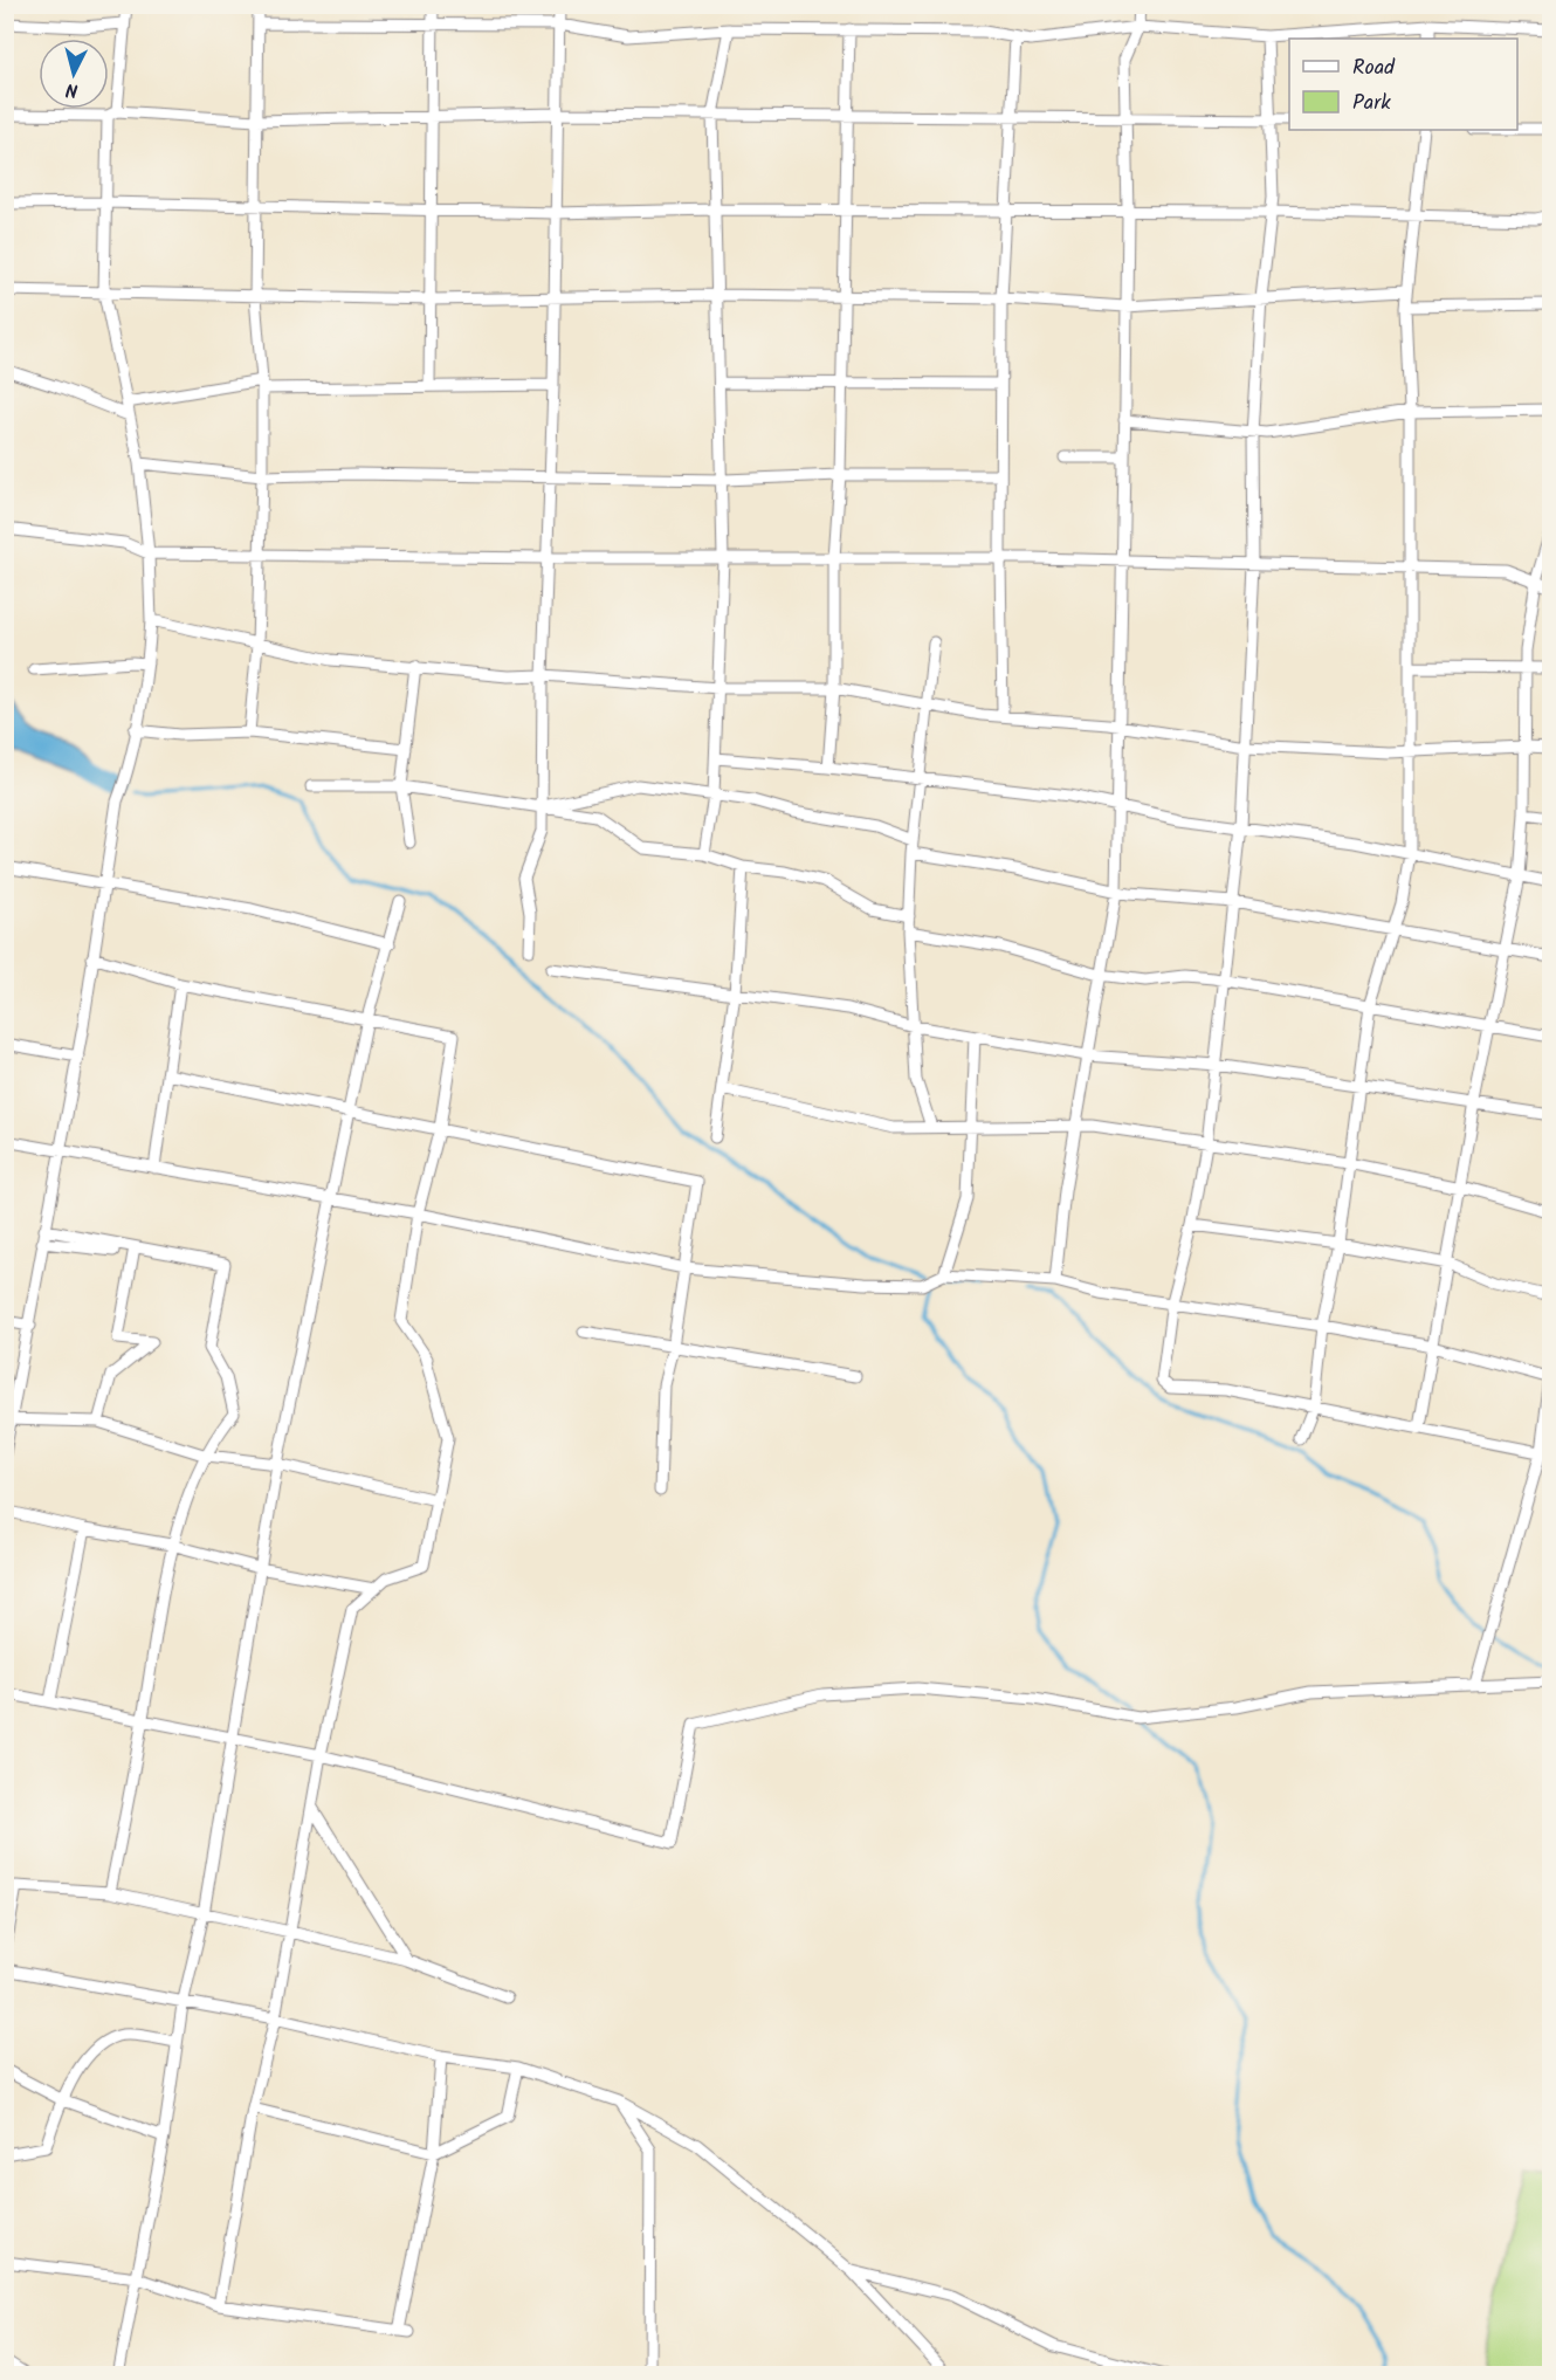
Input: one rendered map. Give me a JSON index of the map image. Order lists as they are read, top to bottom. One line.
{"legend":["Road","Park"],"north":"bottom"}
